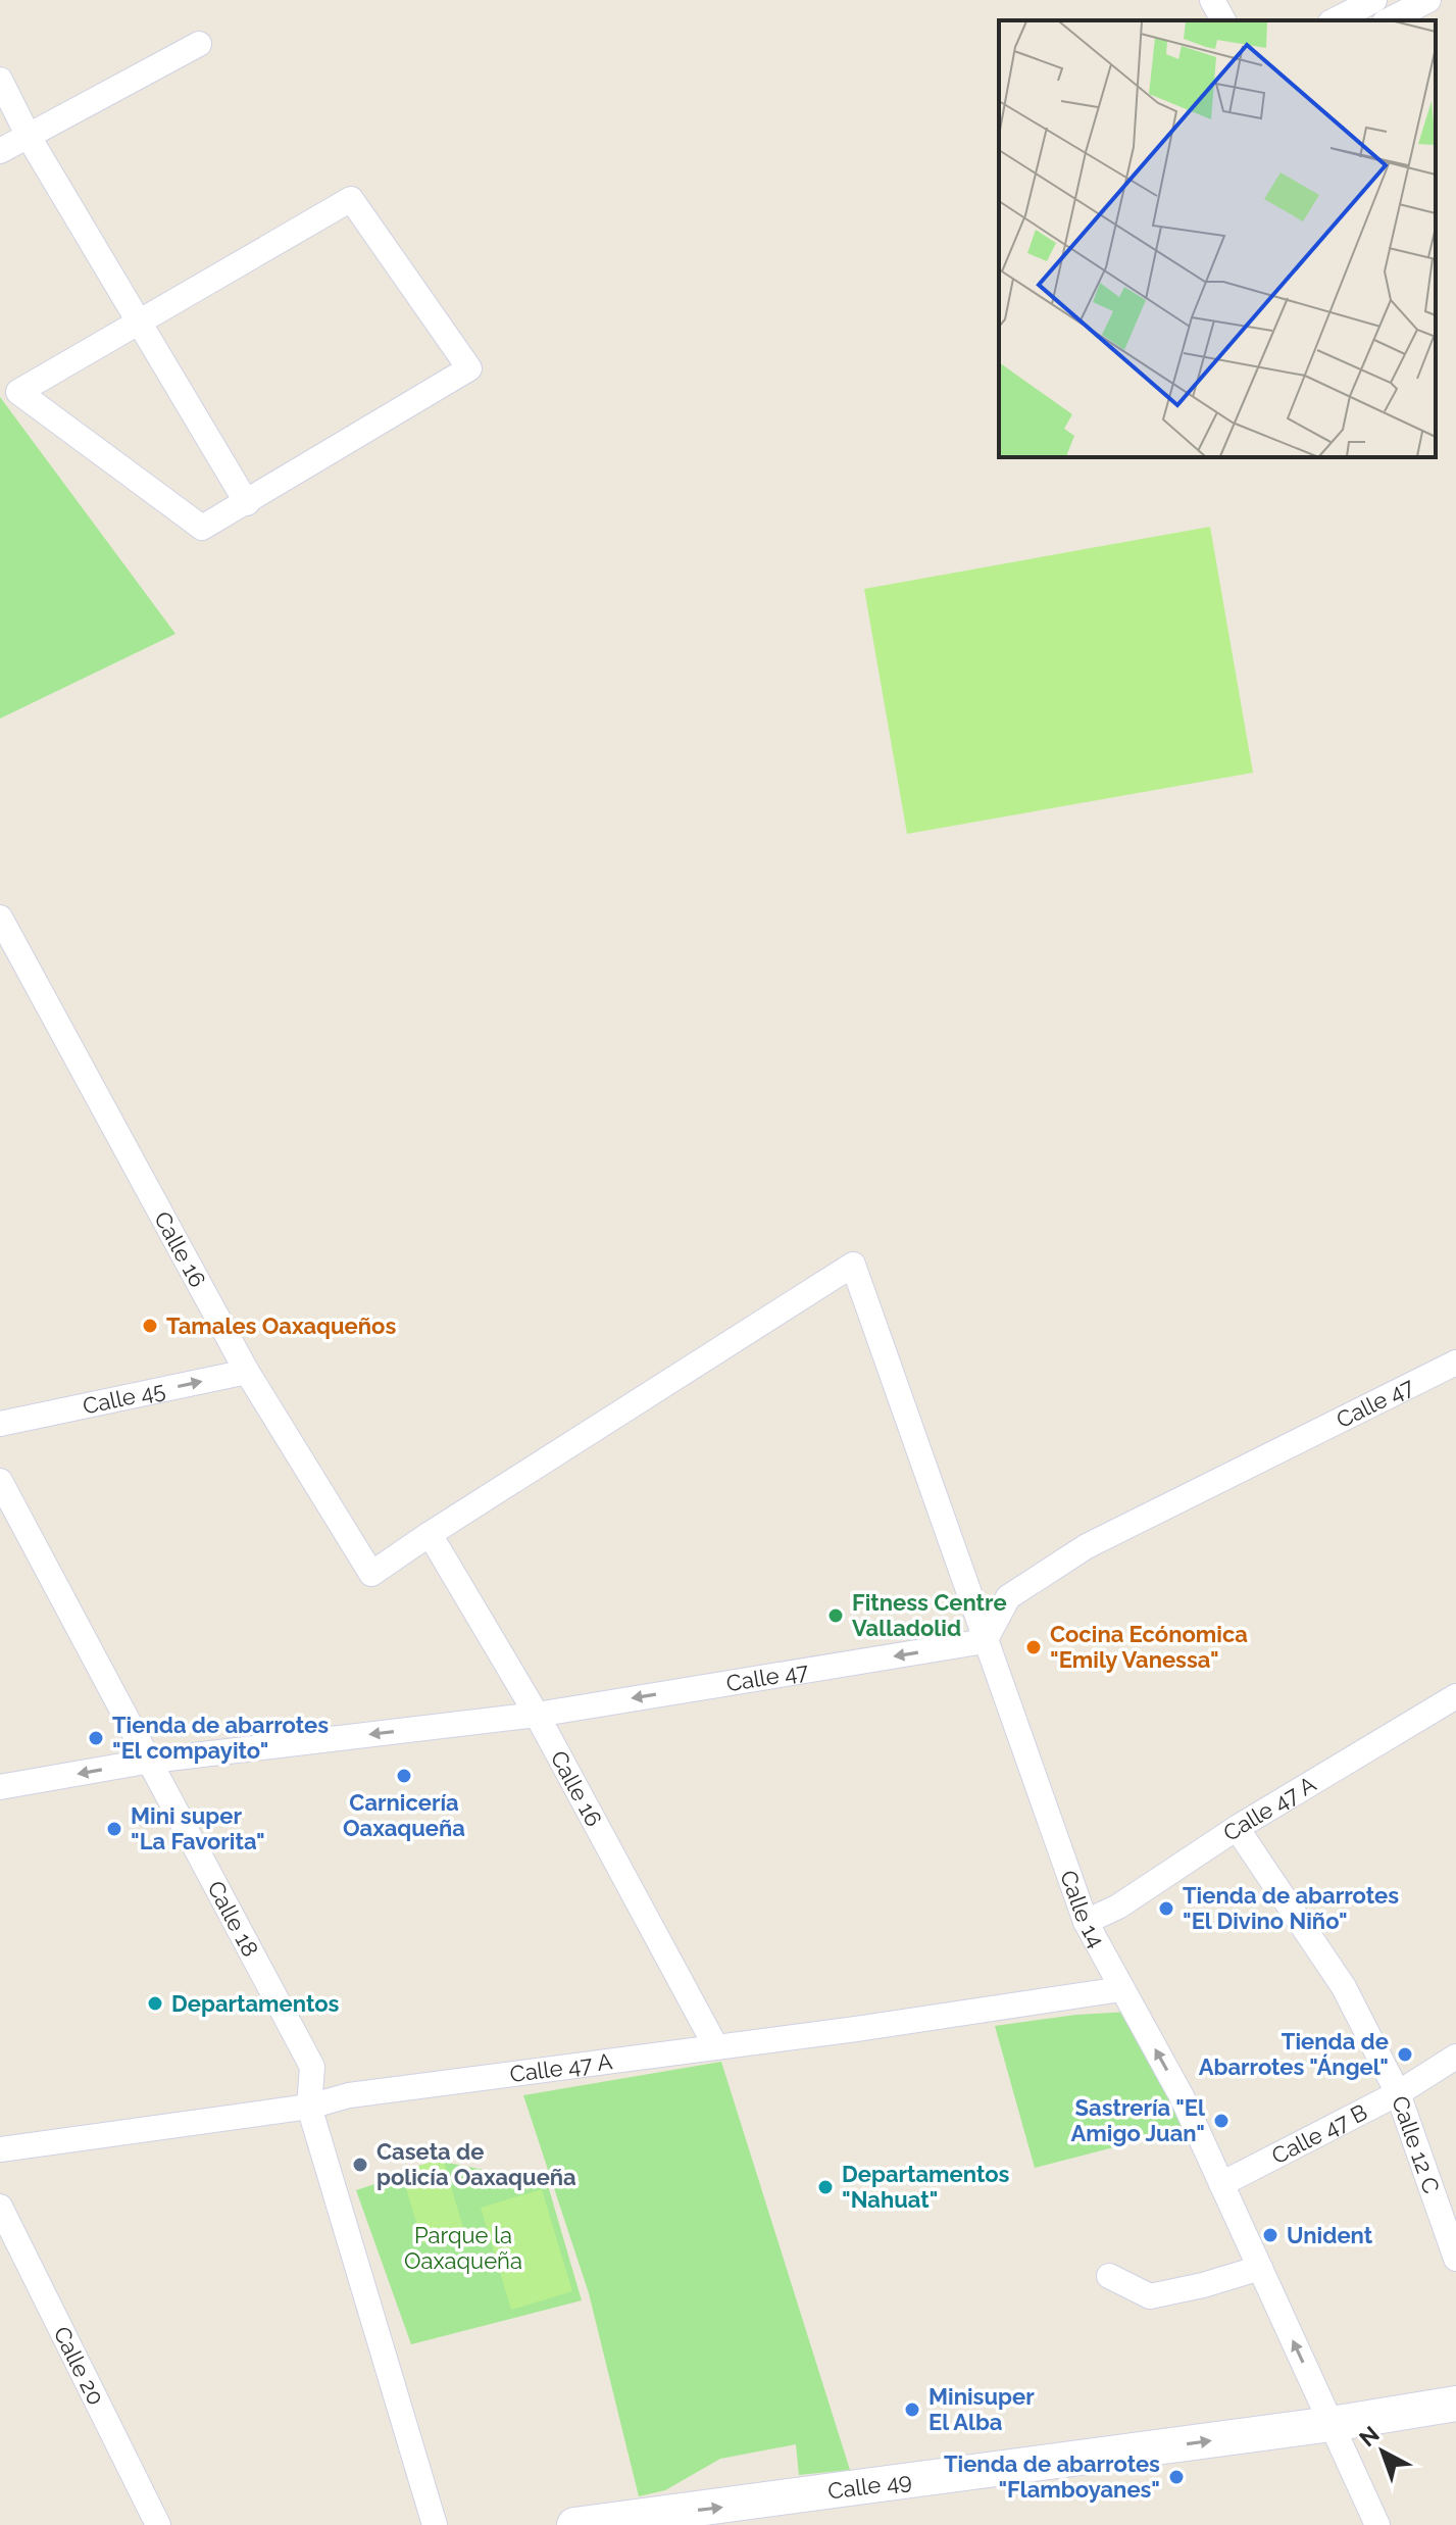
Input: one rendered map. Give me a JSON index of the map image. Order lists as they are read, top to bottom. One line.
{"streets":{"street":["Calle 16","Calle 45","Calle 47","Calle 47 A","Calle 14","Calle 18","Calle 47 B","Calle 12 C","Calle 20","Calle 49"]},"crossings":[["Calle 16","Calle 45"],["Calle 16","Calle 47"],["Calle 16","Calle 47 A"],["Calle 16","Calle 14"],["Calle 47","Calle 14"],["Calle 47","Calle 18"],["Calle 47 A","Calle 14"],["Calle 47 A","Calle 18"],["Calle 47 A","Calle 12 C"],["Calle 14","Calle 47 B"],["Calle 14","Calle 49"],["Calle 47 B","Calle 12 C"]],"one_way":["Calle 45","Calle 47","Calle 49"],"parks":["Parque la Oaxaqueña"],"places":["Tamales Oaxaqueños","Fitness Centre Valladolid","Cocina Ecónomica \"Emily Vanessa\"","Tienda de abarrotes \"El compayito\"","Carnicería Oaxaqueña","Mini super \"La Favorita\"","Tienda de abarrotes \"El Divino Niño\"","Departamentos","Tienda de Abarrotes \"Ángel\"","Sastrería \"El Amigo Juan\"","Caseta de policía Oaxaqueña","Departamentos \"Nahuat\"","Unident","Minisuper El Alba","Tienda de abarrotes \"Flamboyanes\""],"north":"top left"}
